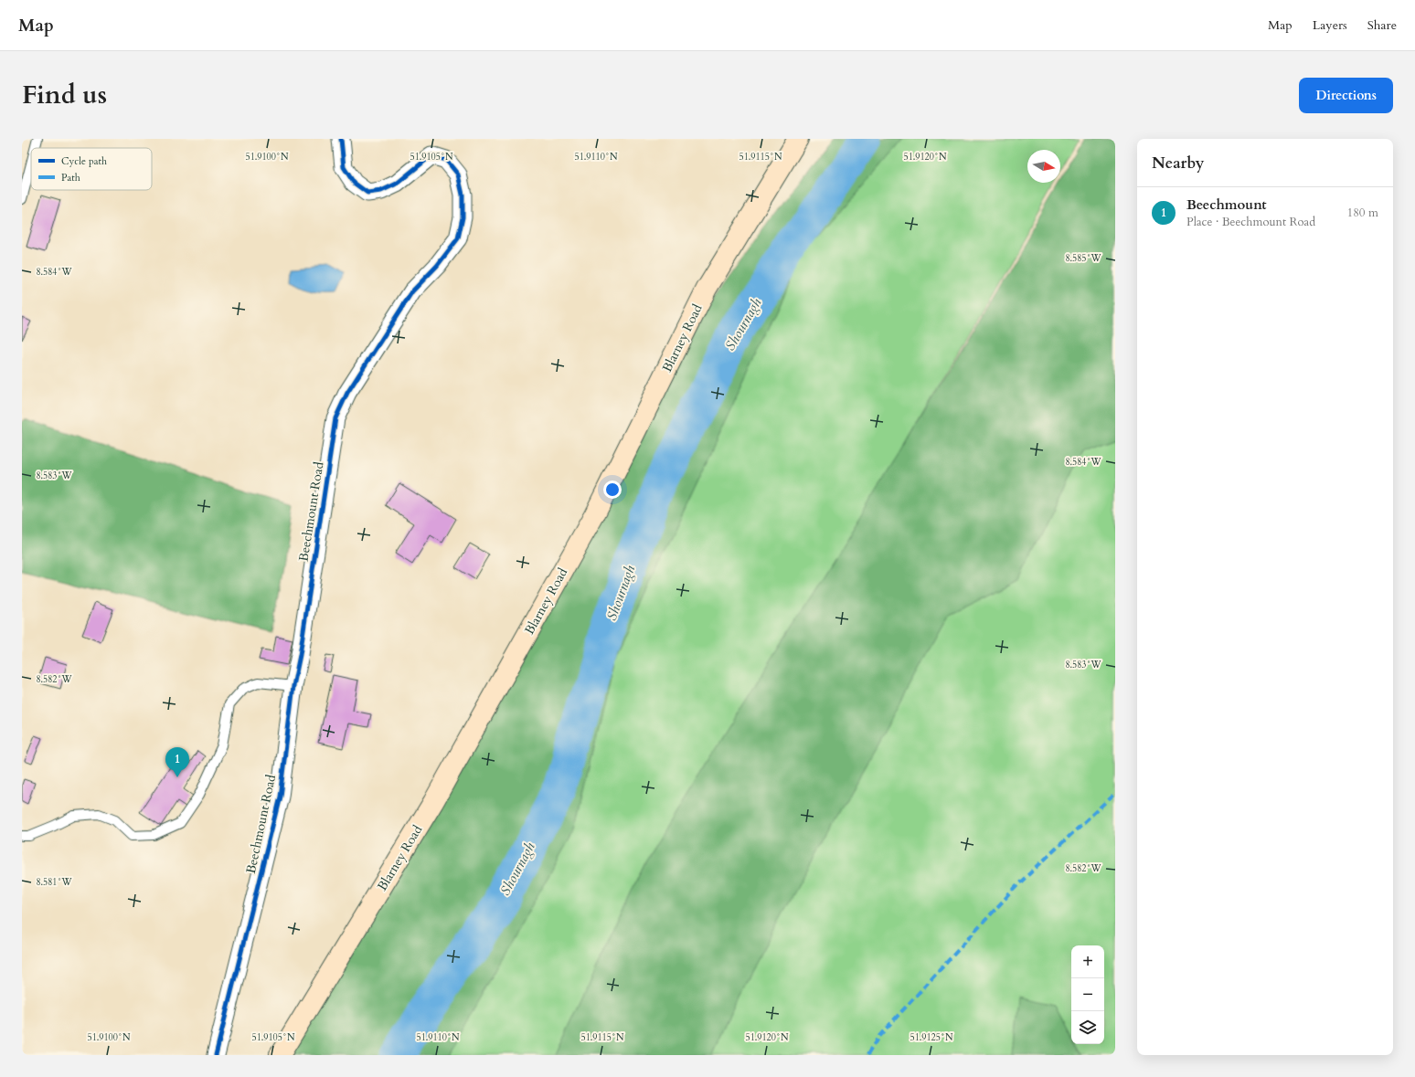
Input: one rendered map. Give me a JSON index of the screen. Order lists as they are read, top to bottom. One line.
{"streets":{"main road":["Blarney Road"],"street":["Beechmount Road"]},"water":["Shournagh"],"legend":["Cycle path","Path"],"north":"right","page":{"header":"Map","nav":["Map","Layers","Share"],"title":"Find us","buttons":"Directions","heading":"Nearby","list":[{"mark":"1","name":"Beechmount","note":"Place · Beechmount Road","value":"180 m"}],"pins":"1","map_buttons":["+","−"]},"coordinates":["51.9100°N","51.9105°N","51.9110°N","51.9115°N","51.9120°N","8.585°W","8.584°W","8.583°W","8.582°W","8.581°W","51.9125°N"]}
